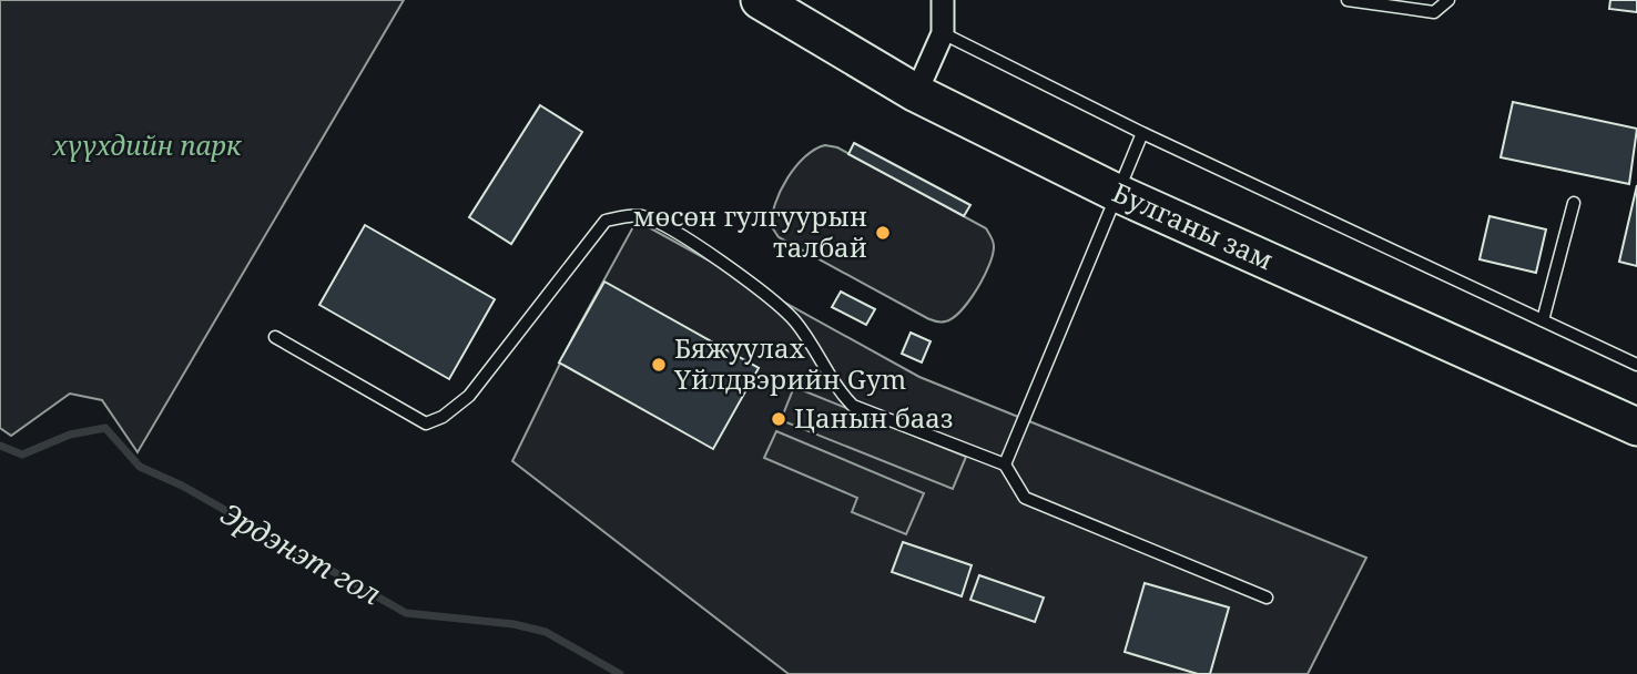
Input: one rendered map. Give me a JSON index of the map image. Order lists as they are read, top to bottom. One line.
{"streets":{"highway":["Булганы зам"]},"water":["Эрдэнэт гол"],"parks":["хүүхдийн парк"],"places":["мөсөн гулгуурын талбай","Бяжуулах Үйлдвэрийн Gym","Цанын бааз"]}
